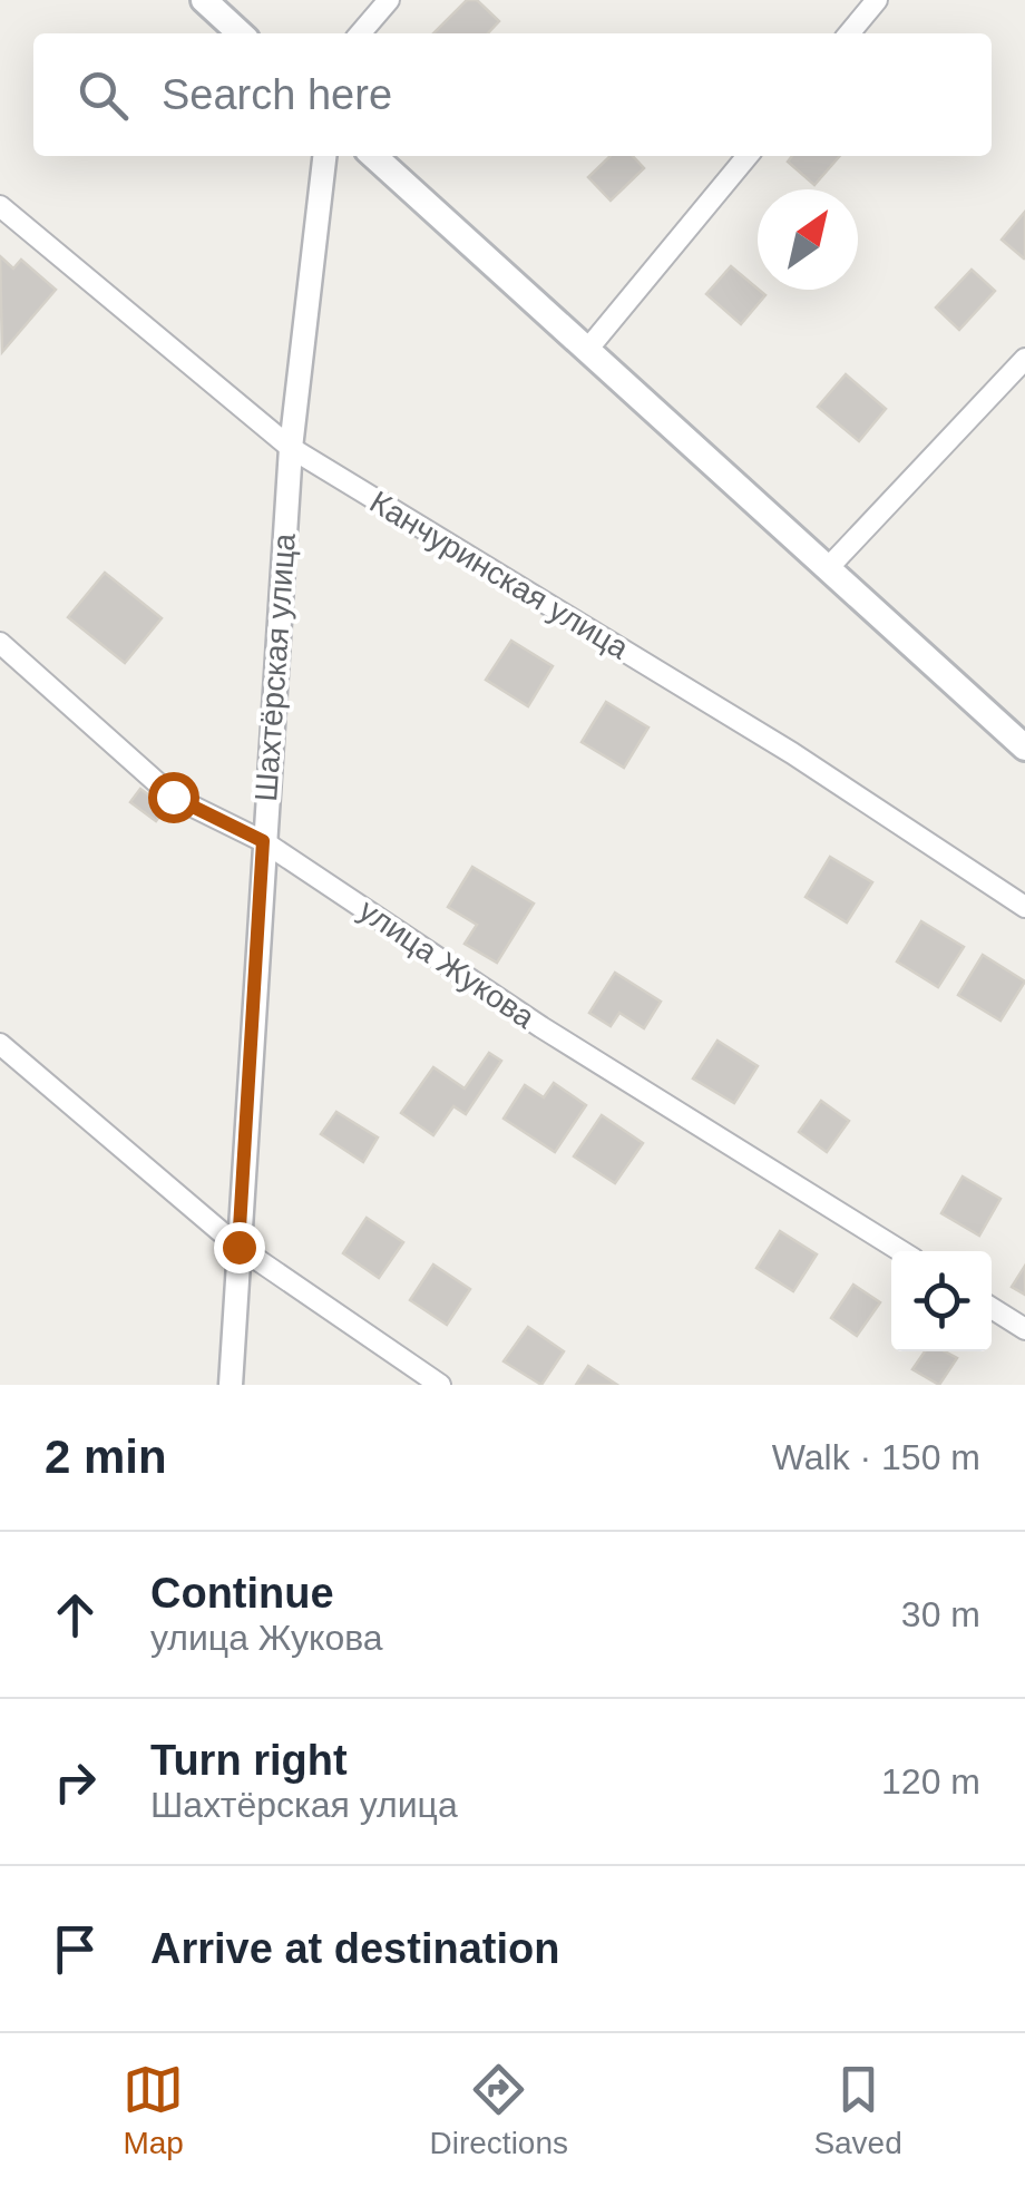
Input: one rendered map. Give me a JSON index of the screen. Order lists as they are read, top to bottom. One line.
{"streets":{"street":["Канчуринская улица","Шахтёрская улица","улица Жукова"]},"crossings":[["Канчуринская улица","Шахтёрская улица"],["Шахтёрская улица","улица Жукова"]],"north":"top right","page":{"search":"Search here","heading":["2 min","Walk · 150 m"],"list":[["Continue","улица Жукова","30 m"],["Turn right","Шахтёрская улица","120 m"],"Arrive at destination"],"nav":["Map","Directions","Saved"]}}
